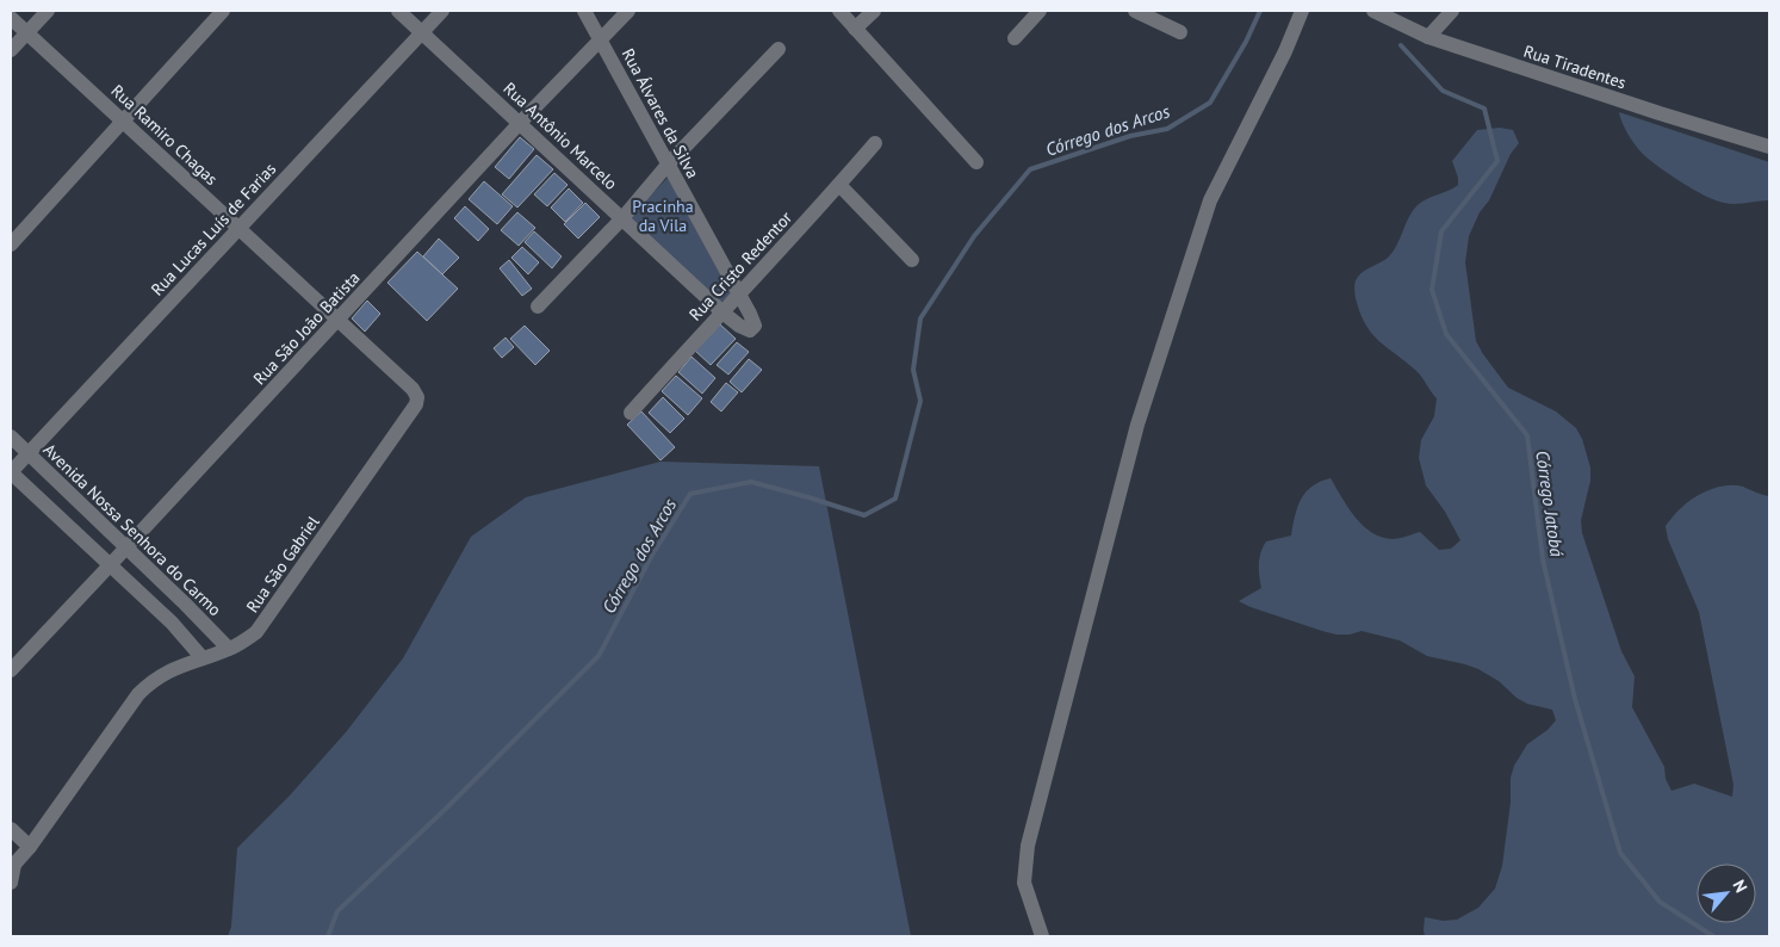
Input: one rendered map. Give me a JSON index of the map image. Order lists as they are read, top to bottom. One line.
{"streets":{"street":["Rua Tiradentes","Rua Álvares da Silva","Rua Ramiro Chagas","Rua Antônio Marcelo","Rua Lucas Luís de Farias","Rua Cristo Redentor","Rua São João Batista","Avenida Nossa Senhora do Carmo","Rua São Gabriel"]},"crossings":[["Rua Álvares da Silva","Rua Antônio Marcelo"],["Rua Álvares da Silva","Rua Cristo Redentor"],["Rua Álvares da Silva","Rua São João Batista"],["Rua Ramiro Chagas","Rua Lucas Luís de Farias"],["Rua Ramiro Chagas","Rua São João Batista"],["Rua Ramiro Chagas","Rua São Gabriel"],["Rua Antônio Marcelo","Rua Lucas Luís de Farias"],["Rua Antônio Marcelo","Rua Cristo Redentor"],["Rua Antônio Marcelo","Rua São João Batista"],["Rua Lucas Luís de Farias","Avenida Nossa Senhora do Carmo"],["Rua São João Batista","Avenida Nossa Senhora do Carmo"],["Avenida Nossa Senhora do Carmo","Rua São Gabriel"]],"water":["Córrego dos Arcos","Córrego Jatobá"],"parks":["Pracinha da Vila"],"north":"top right"}
